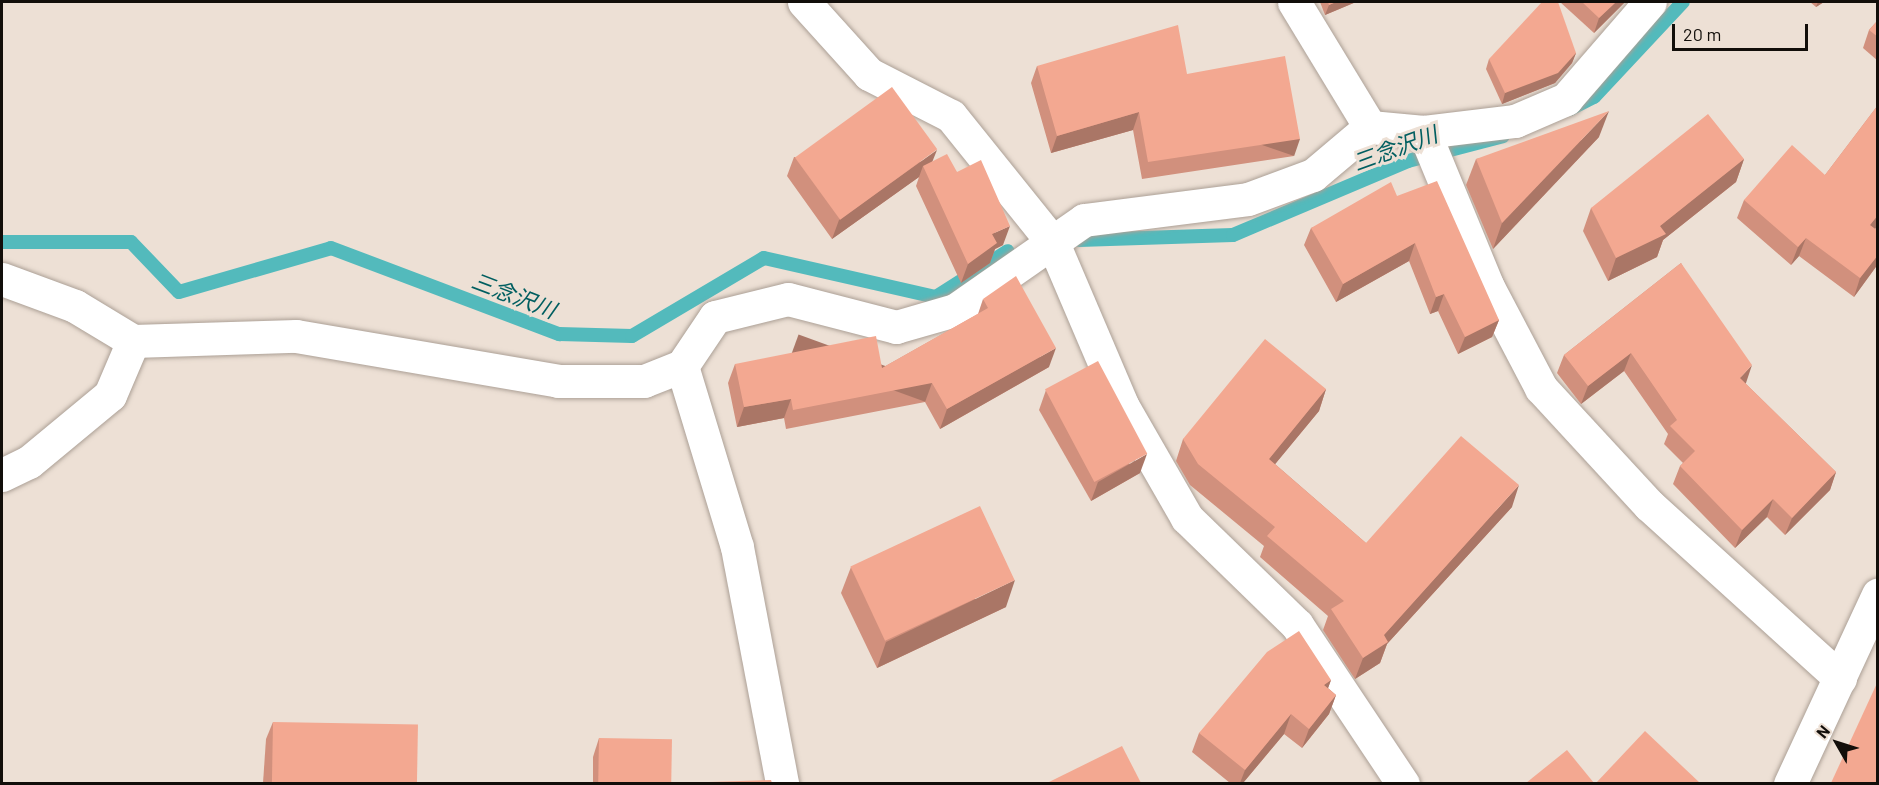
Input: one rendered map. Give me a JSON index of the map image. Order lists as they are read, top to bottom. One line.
{"water":["三念沢川"],"scale_bar":"20 m","north":"top left"}
